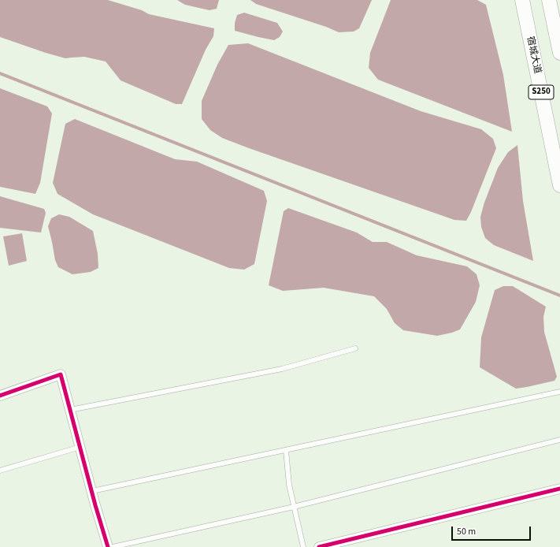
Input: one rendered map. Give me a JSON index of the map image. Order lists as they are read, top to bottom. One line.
{"streets":{"main road":["宿城大道","S250"]},"scale_bar":"50 m"}
